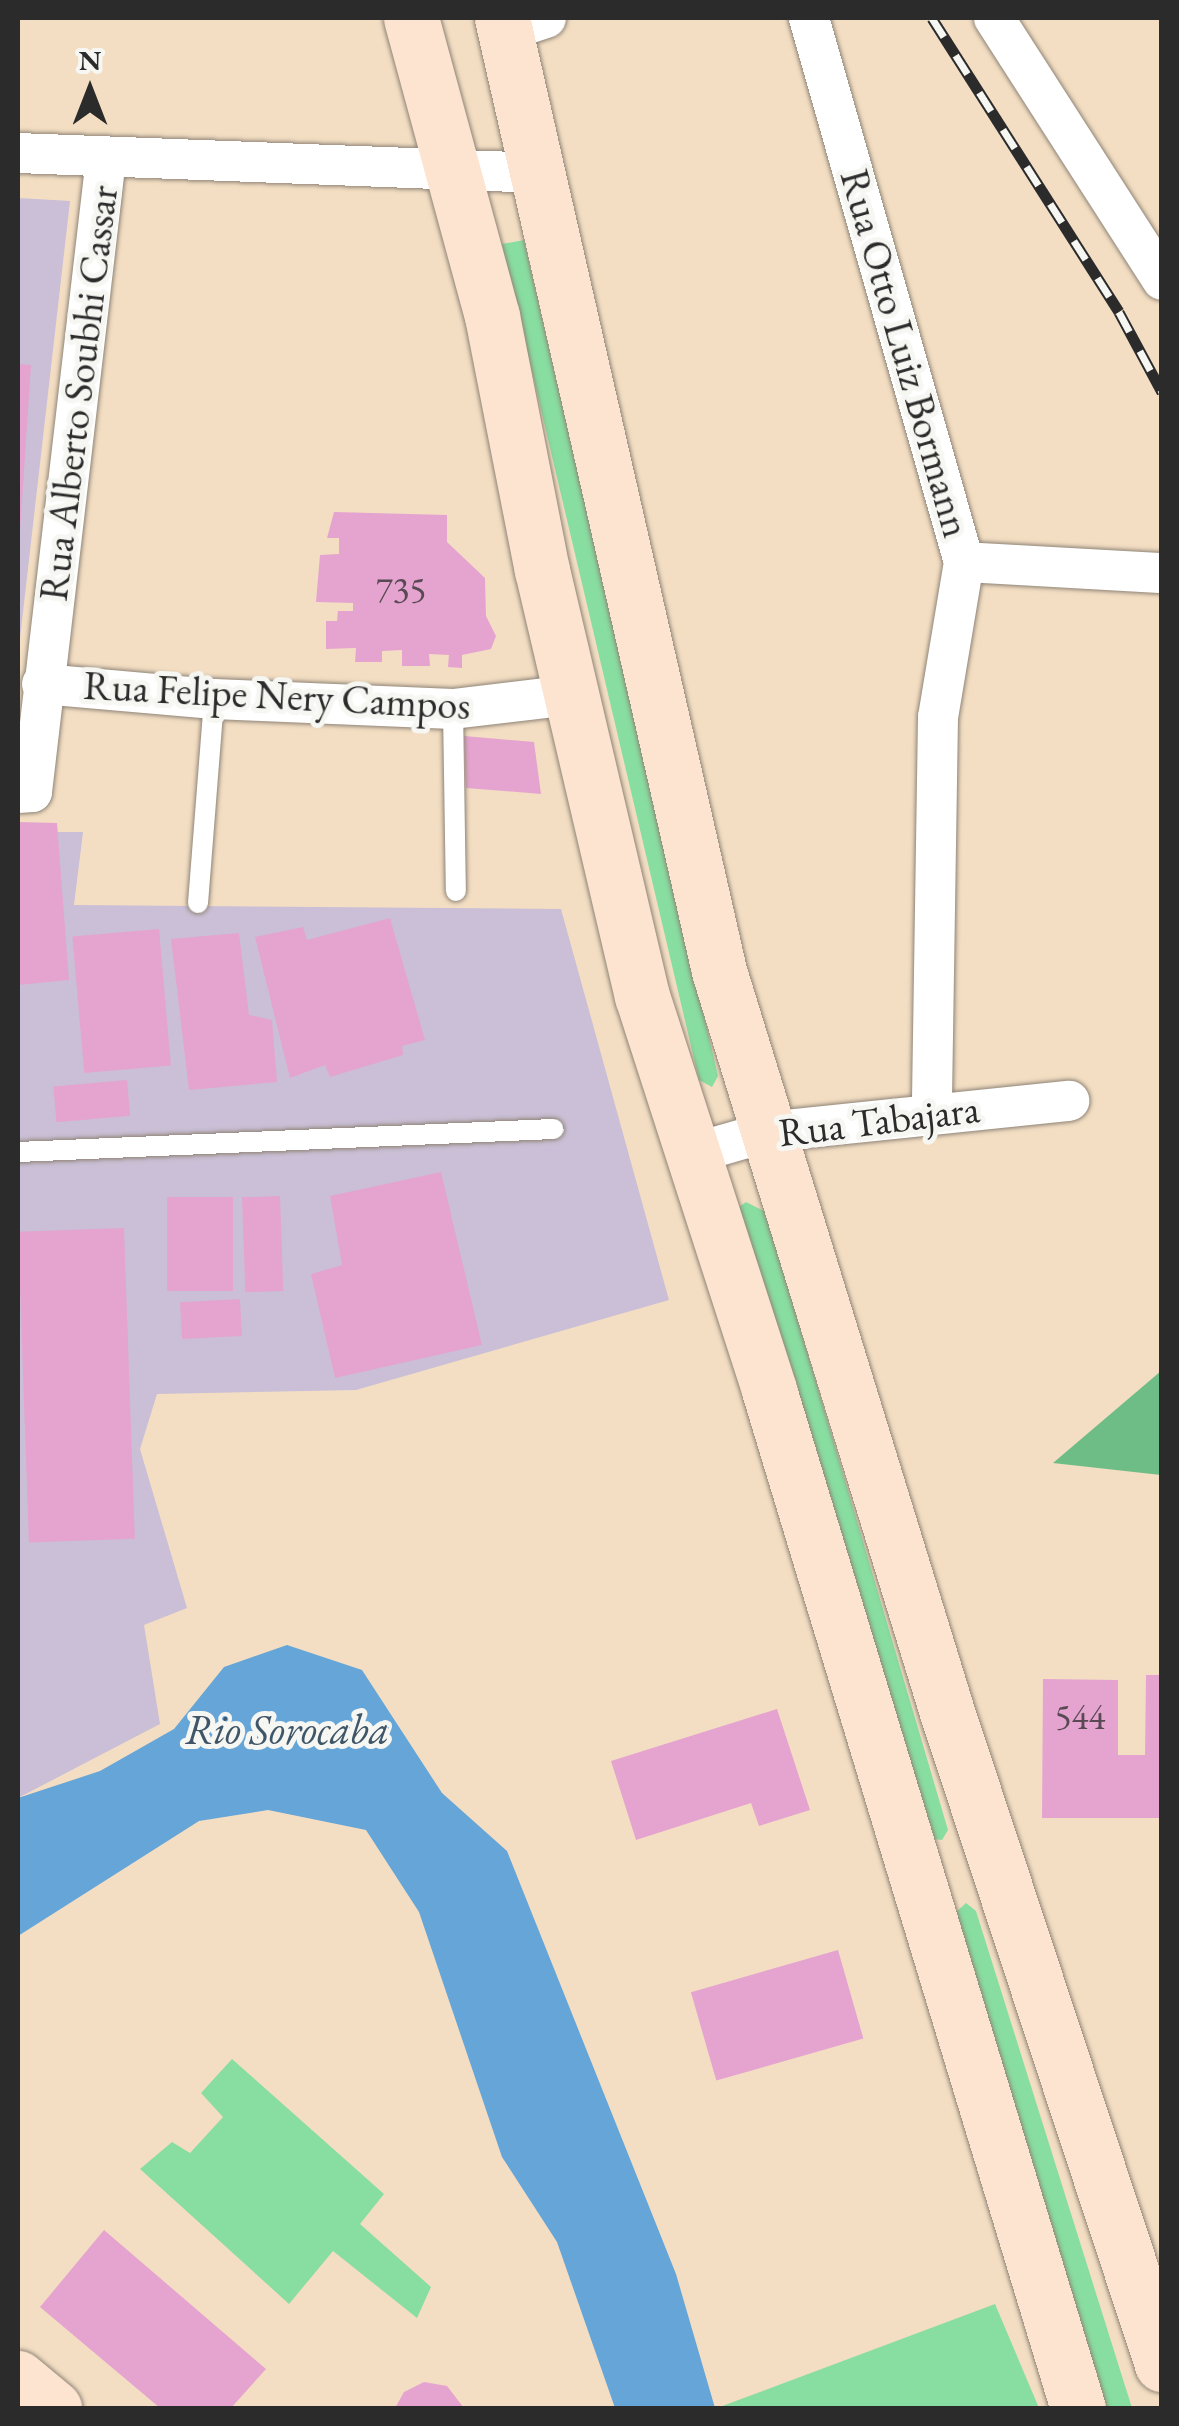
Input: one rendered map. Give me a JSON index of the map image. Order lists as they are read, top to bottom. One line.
{"streets":{"street":["Rua Otto Luiz Bormann","Rua Alberto Soubhi Cassar","Rua Felipe Nery Campos","Rua Tabajara"]},"crossings":[["Rua Otto Luiz Bormann","Rua Tabajara"],["Rua Alberto Soubhi Cassar","Rua Felipe Nery Campos"]],"water":["Rio Sorocaba"],"house_numbers":["735","544"],"north":"top"}
